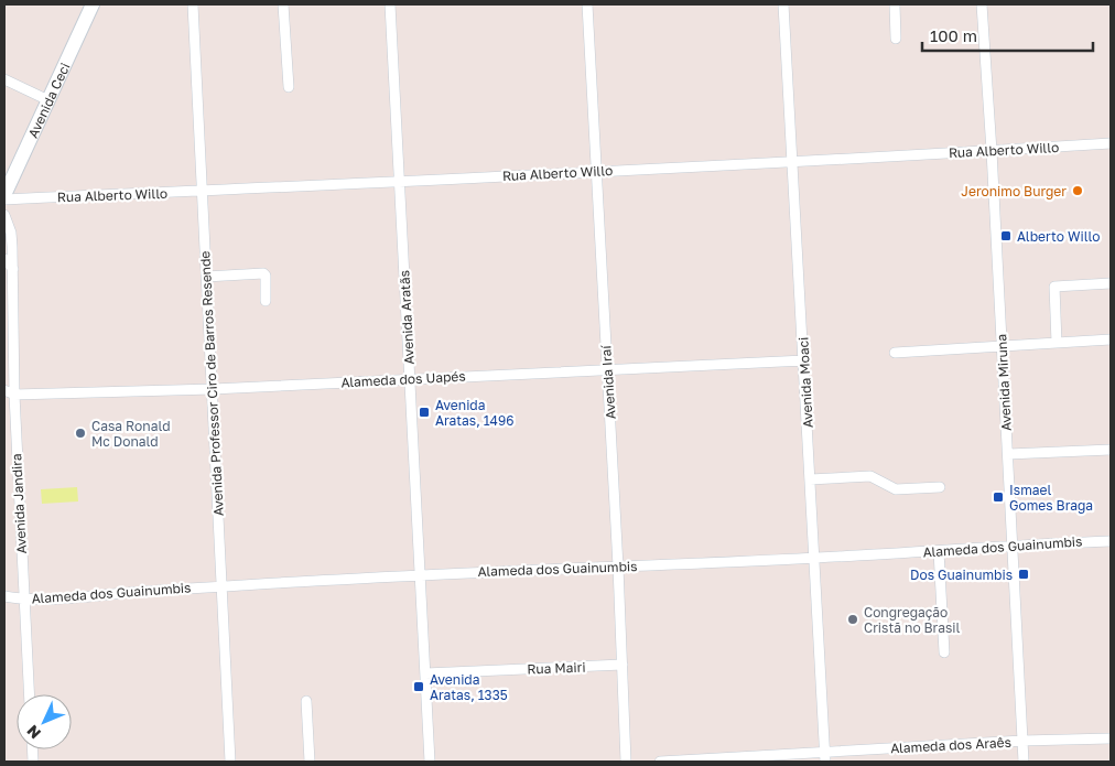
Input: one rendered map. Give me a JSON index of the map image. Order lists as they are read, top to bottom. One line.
{"streets":{"street":["Avenida Ceci","Rua Alberto Willo","Avenida Aratãs","Alameda dos Uapés","Avenida Iraí","Avenida Moaci","Avenida Miruna","Avenida Professor Ciro de Barros Resende","Avenida Jandira","Alameda dos Guainumbis","Rua Mairi","Alameda dos Araês"]},"crossings":[["Rua Alberto Willo","Avenida Aratãs"],["Rua Alberto Willo","Avenida Iraí"],["Rua Alberto Willo","Avenida Moaci"],["Rua Alberto Willo","Avenida Miruna"],["Rua Alberto Willo","Avenida Professor Ciro de Barros Resende"],["Avenida Aratãs","Alameda dos Uapés"],["Avenida Aratãs","Alameda dos Guainumbis"],["Avenida Aratãs","Rua Mairi"],["Alameda dos Uapés","Avenida Iraí"],["Alameda dos Uapés","Avenida Moaci"],["Alameda dos Uapés","Avenida Professor Ciro de Barros Resende"],["Alameda dos Uapés","Avenida Jandira"],["Avenida Iraí","Alameda dos Guainumbis"],["Avenida Iraí","Rua Mairi"],["Avenida Moaci","Alameda dos Guainumbis"],["Avenida Moaci","Alameda dos Araês"],["Avenida Miruna","Alameda dos Guainumbis"],["Avenida Miruna","Alameda dos Araês"],["Avenida Professor Ciro de Barros Resende","Alameda dos Guainumbis"],["Avenida Jandira","Alameda dos Guainumbis"]],"places":{"other":["Jeronimo Burger","Casa Ronald Mc Donald","Congregação Cristã no Brasil"],"transit":["Alberto Willo","Avenida Aratas, 1496","Ismael Gomes Braga","Dos Guainumbis","Avenida Aratas, 1335"]},"scale_bar":"100 m","north":"bottom left"}
